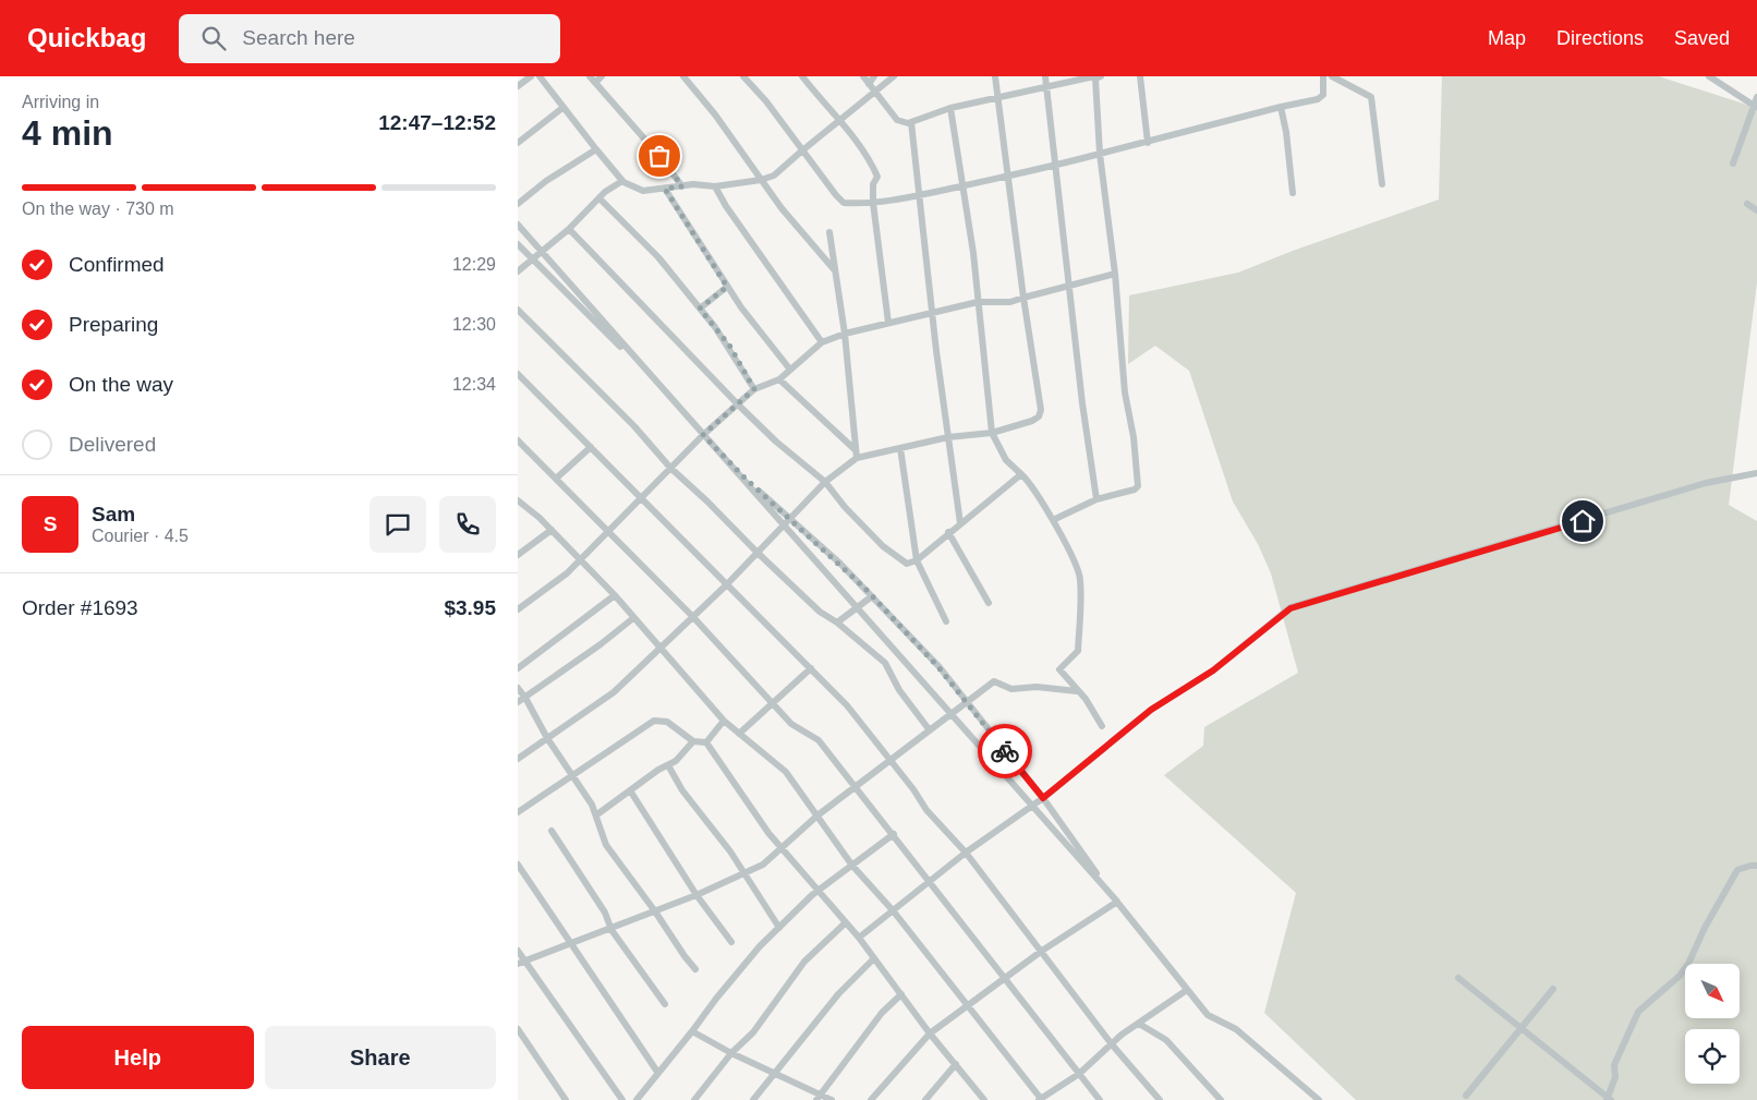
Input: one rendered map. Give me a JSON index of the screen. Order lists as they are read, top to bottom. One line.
{"north":"bottom right","page":{"header":"Quickbag","search":"Search here","nav":["Map","Directions","Saved"],"heading":["4 min","Arriving in","12:47–12:52"],"panel":["Sam","Courier · 4.5","Order #1693","$3.95"],"bar":"On the way · 730 m","list":[["Confirmed","12:29"],["Preparing","12:30"],["On the way","12:34"],"Delivered"],"round":"S","buttons":["Help","Share"]}}
